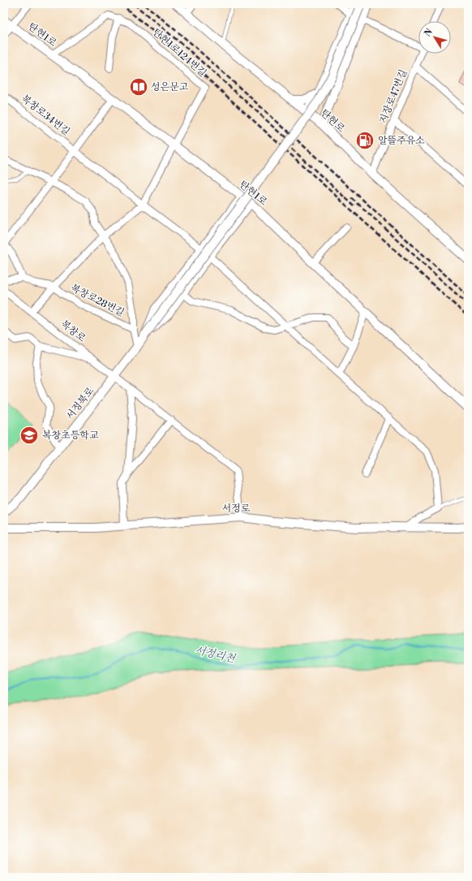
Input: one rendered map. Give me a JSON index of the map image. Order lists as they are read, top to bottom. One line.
{"streets":{"street":["탄현1로","탄현1로124번길","지장로47번길","복창로34번길","탄현로","복창로28번길","복창로","서정북로","서정로"]},"crossings":[["탄현1로","탄현1로124번길"],["탄현1로","복창로28번길"],["탄현1로124번길","복창로28번길"],["지장로47번길","탄현로"],["복창로34번길","복창로28번길"],["복창로28번길","복창로"],["복창로28번길","서정북로"],["복창로","서정북로"],["복창로","서정로"]],"water":["서정리천"],"places":{"library":["성은문고"],"fuel station":["알뜰주유소"],"school or university":["복창초등학교"]},"north":"top left"}
